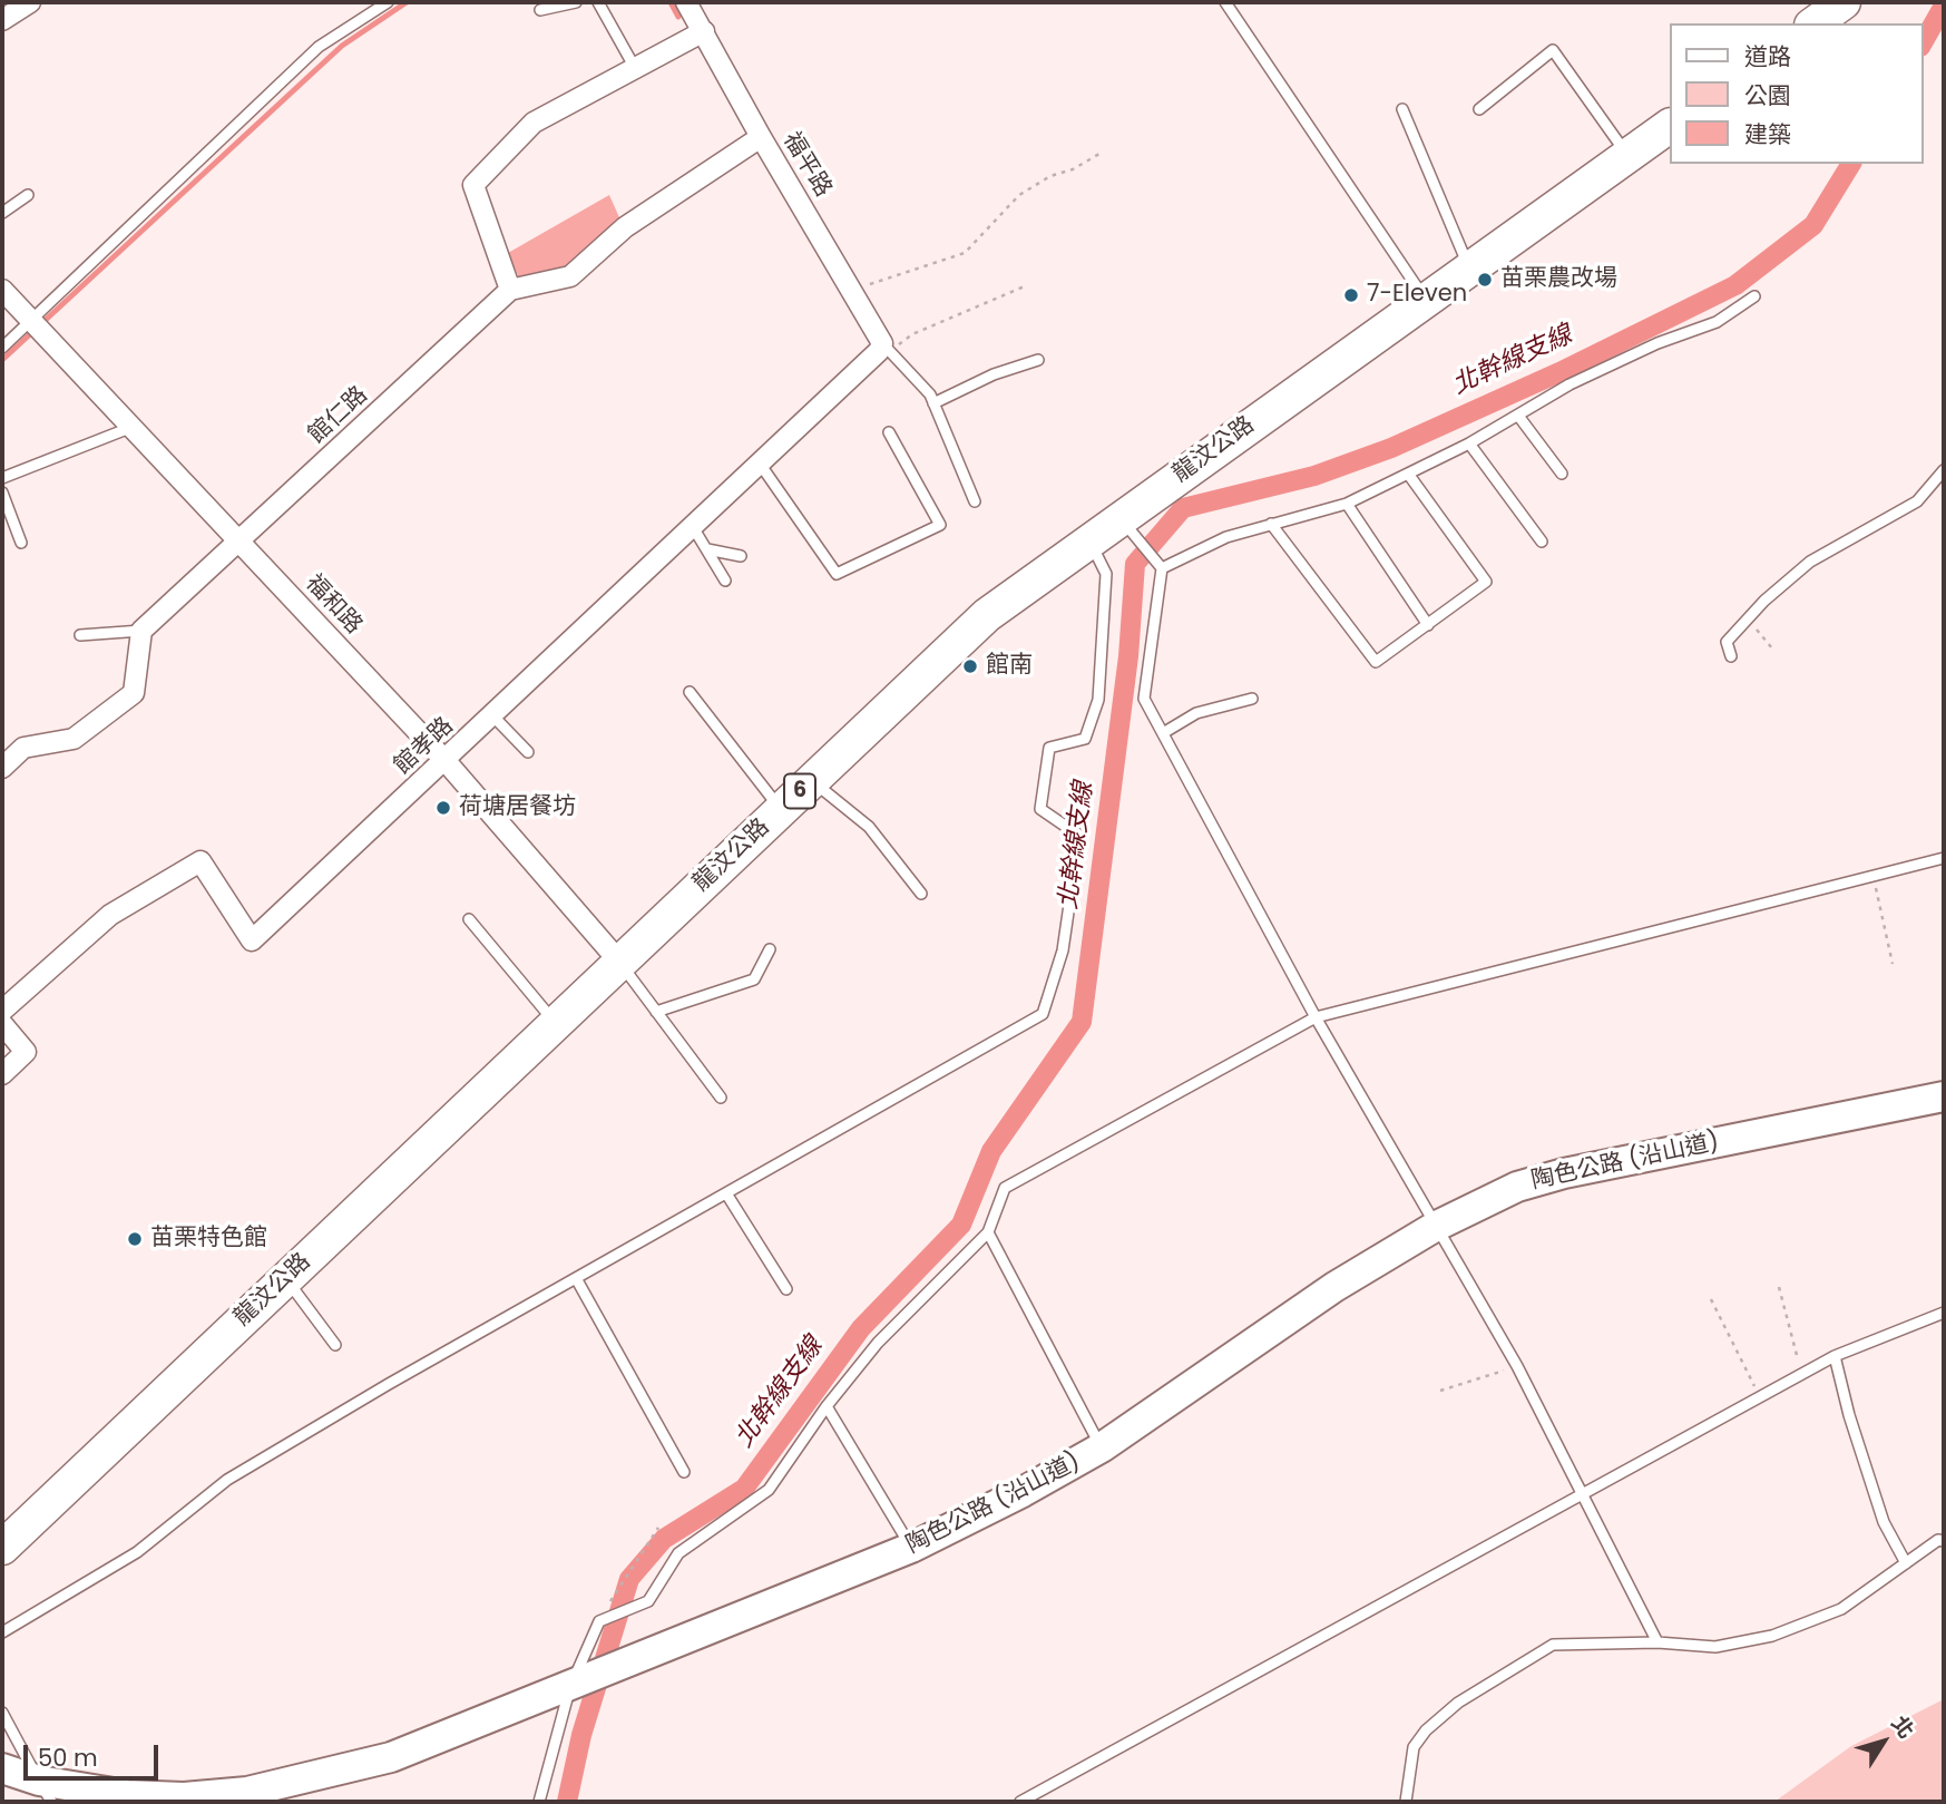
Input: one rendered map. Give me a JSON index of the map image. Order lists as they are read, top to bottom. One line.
{"streets":{"main road":["龍汶公路","6","陶色公路 (沿山道)"],"street":["福平路","館仁路","福和路","館孝路"]},"crossings":[["福平路","館孝路"],["館仁路","福和路"],["龍汶公路","福和路"],["福和路","館孝路"]],"water":["北幹線支線"],"places":["苗栗農改場","7-Eleven","館南","荷塘居餐坊","苗栗特色館"],"legend":["道路","公園","建築"],"scale_bar":"50 m","north":"top right"}
